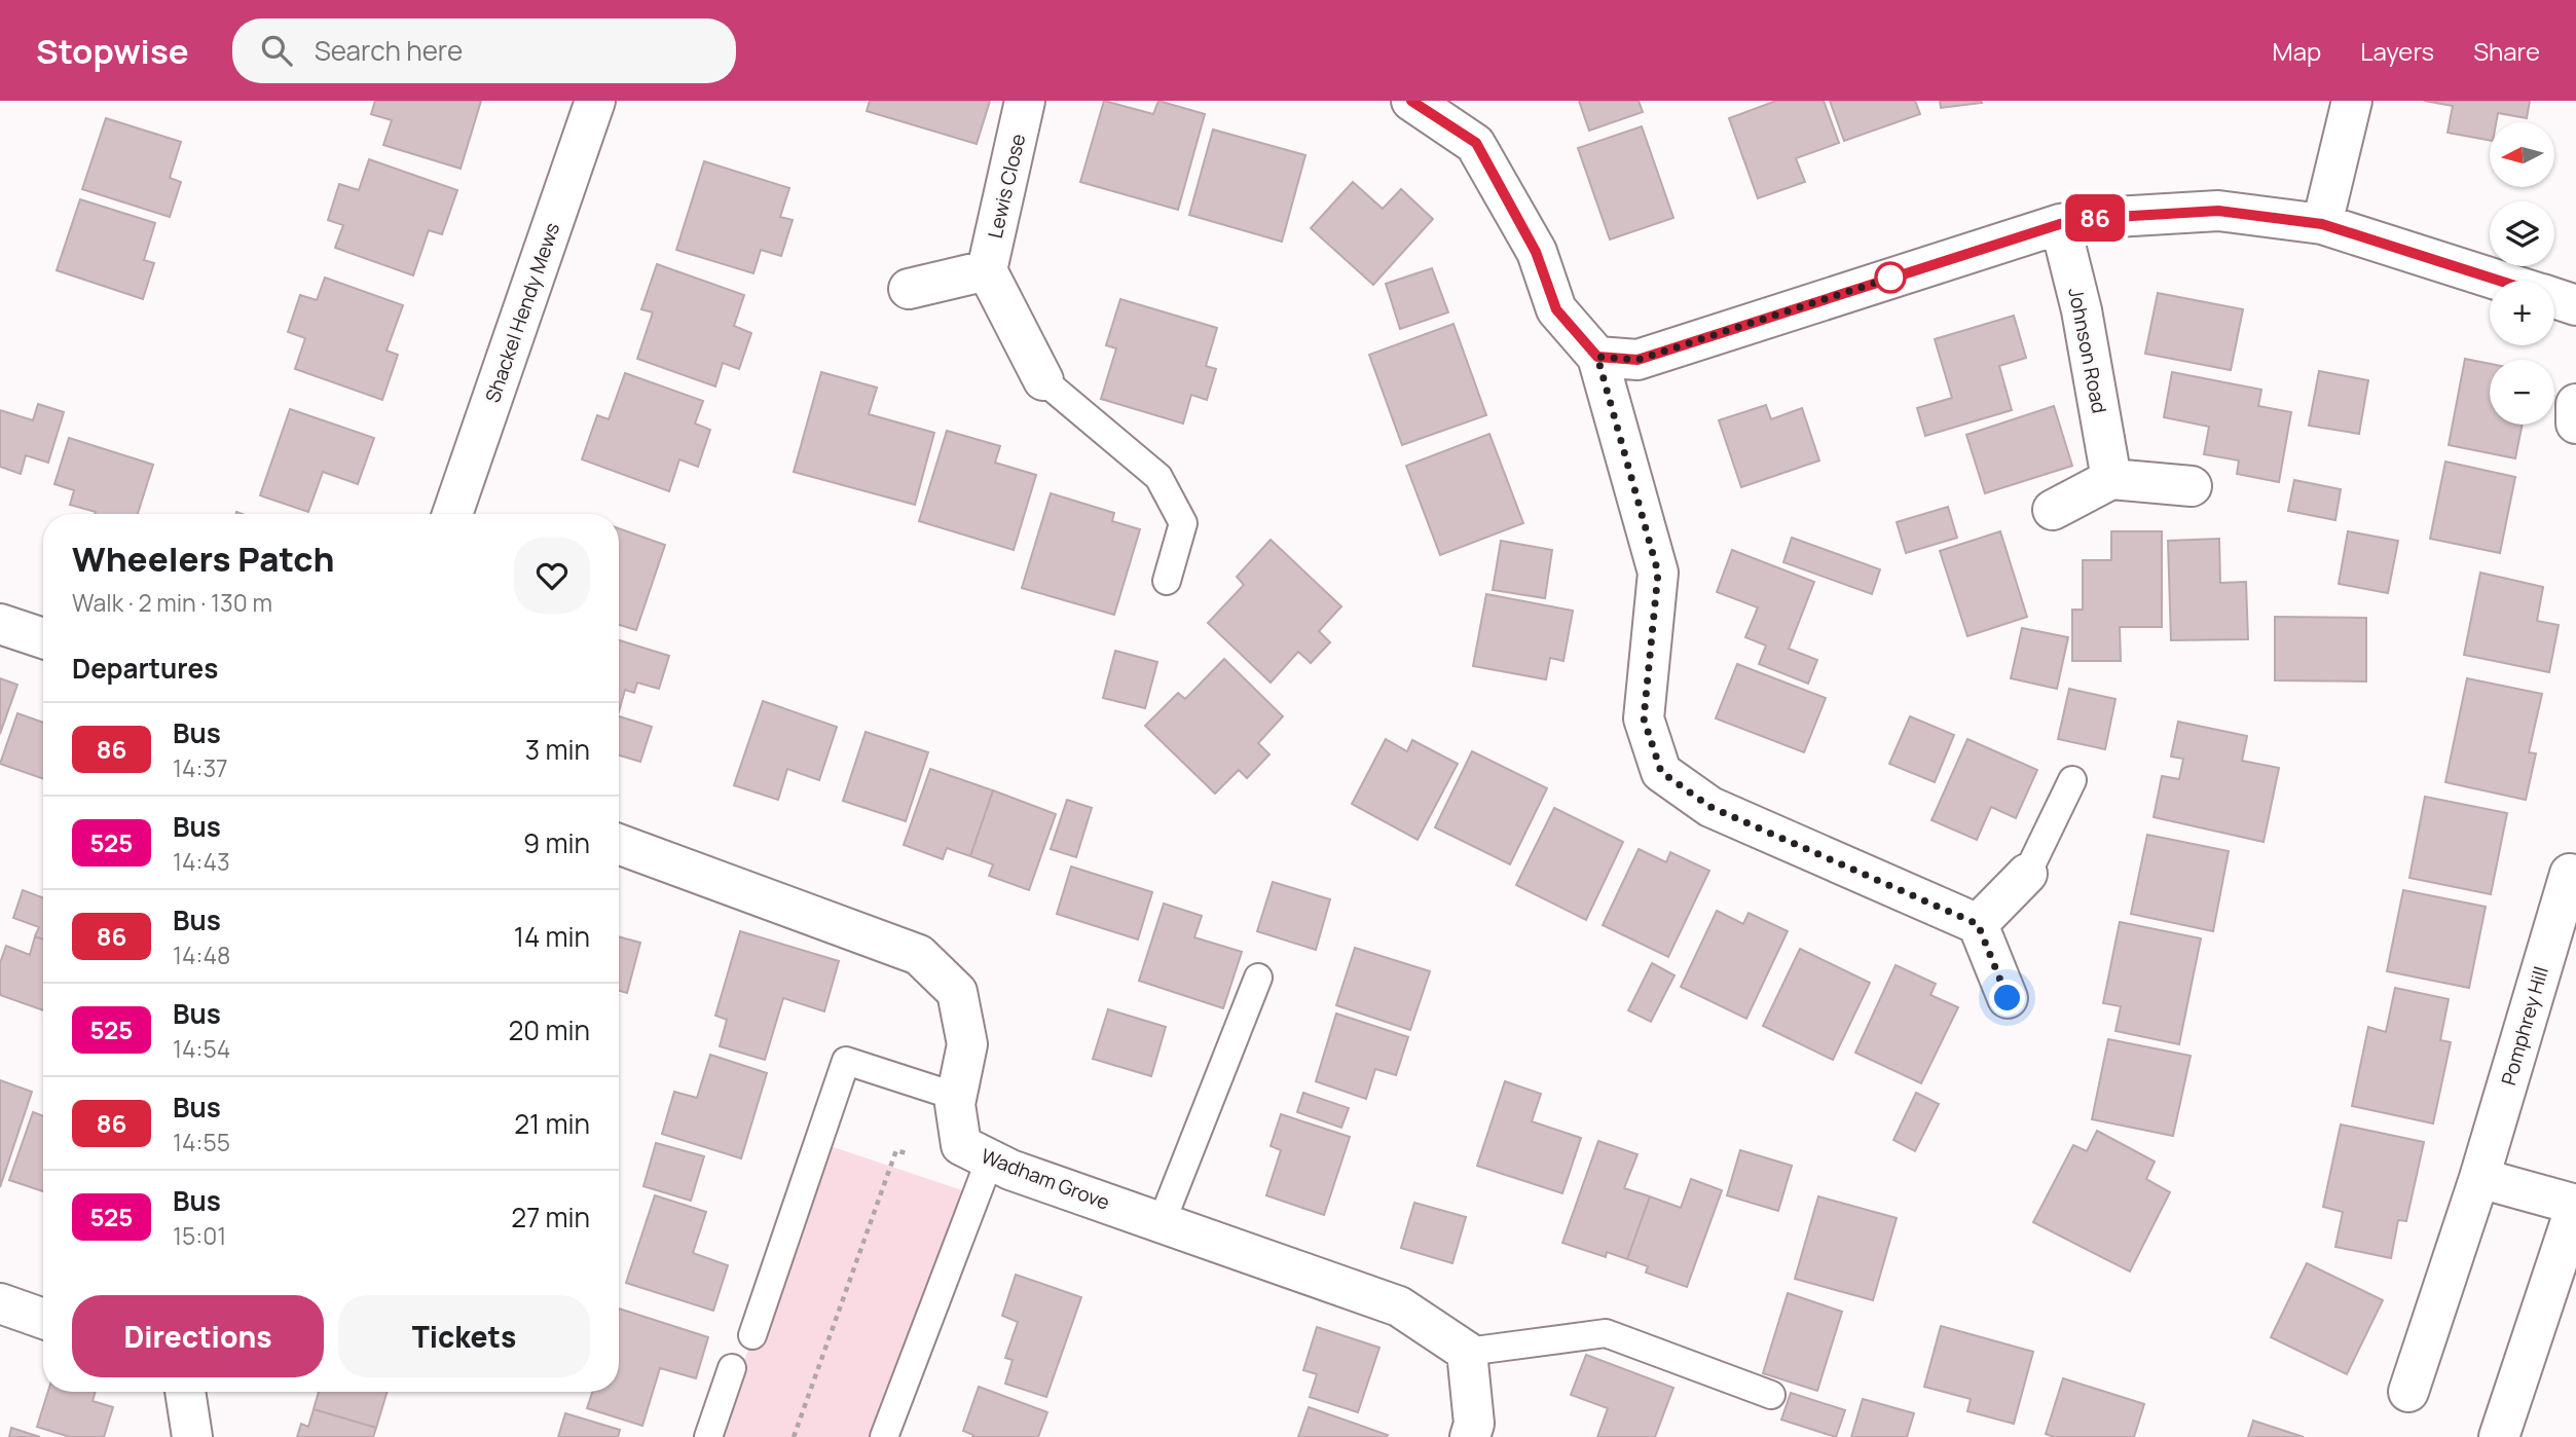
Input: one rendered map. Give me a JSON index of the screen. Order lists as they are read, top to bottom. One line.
{"streets":{"street":["Lewis Close","Shackel Hendy Mews","Johnson Road","Pomphrey Hill","Wadham Grove"]},"lines":["bus line 86"],"north":"left","page":{"header":"Stopwise","search":"Search here","nav":["Map","Layers","Share"],"on_map":"86","map_buttons":["+","−"],"heading":[["Wheelers Patch","Walk · 2 min · 130 m"],"Departures"],"list":[{"mark":"86","name":"Bus","note":"14:37","value":"3 min"},{"mark":"525","name":"Bus","note":"14:43","value":"9 min"},{"mark":"86","name":"Bus","note":"14:48","value":"14 min"},{"mark":"525","name":"Bus","note":"14:54","value":"20 min"},{"mark":"86","name":"Bus","note":"14:55","value":"21 min"},{"mark":"525","name":"Bus","note":"15:01","value":"27 min"}],"buttons":["Directions","Tickets"]}}
